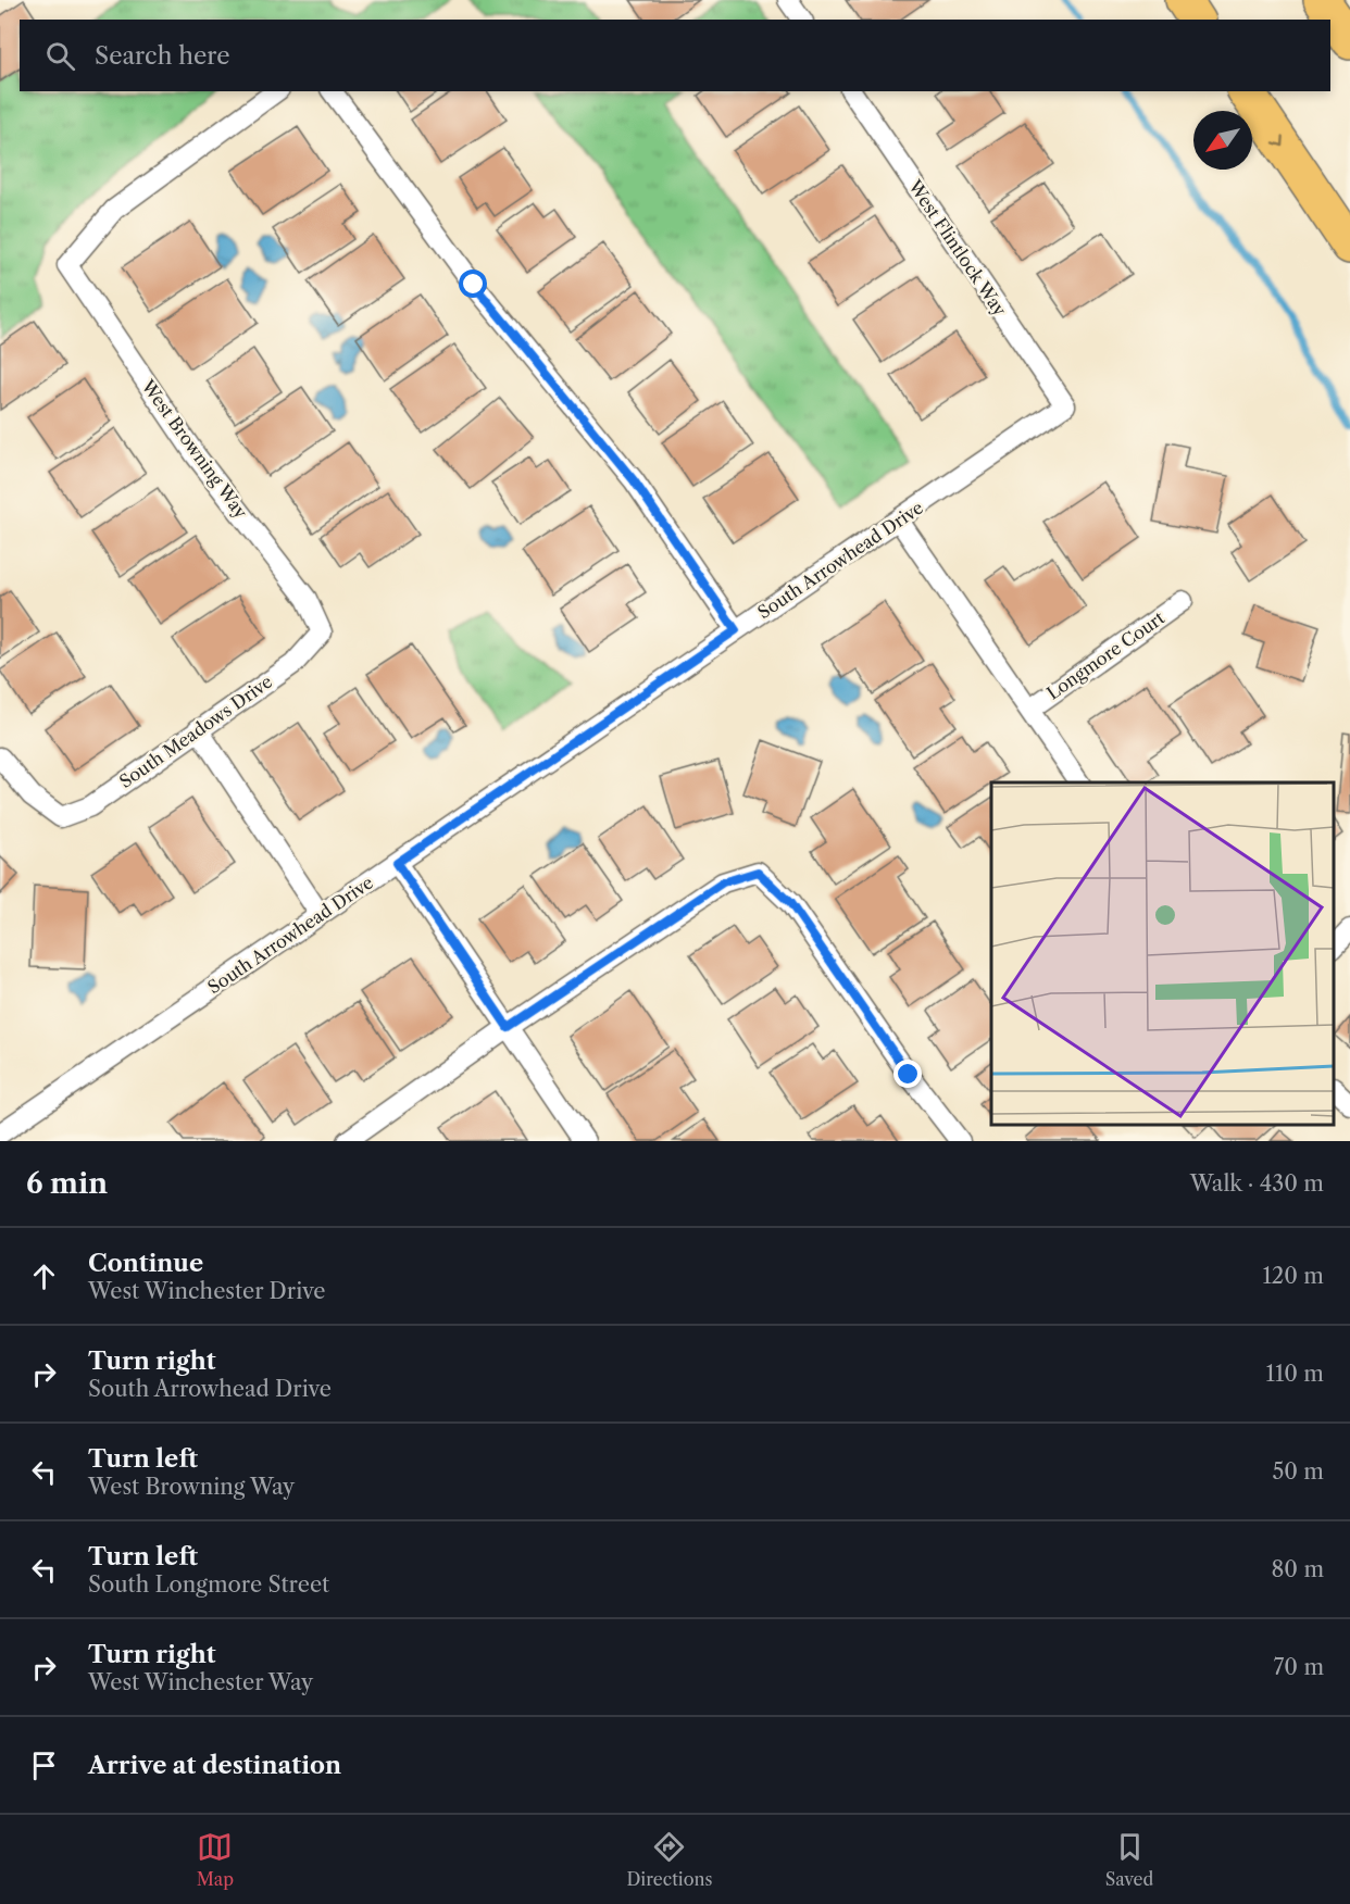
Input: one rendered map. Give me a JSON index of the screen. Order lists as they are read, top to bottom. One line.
{"streets":{"street":["West Flintlock Way","West Browning Way","South Arrowhead Drive","Longmore Court","South Meadows Drive"]},"crossings":[["West Flintlock Way","South Arrowhead Drive"],["West Browning Way","South Meadows Drive"]],"north":"bottom left","page":{"search":"Search here","heading":["6 min","Walk · 430 m"],"list":[["Continue","West Winchester Drive","120 m"],["Turn right","South Arrowhead Drive","110 m"],["Turn left","West Browning Way","50 m"],["Turn left","South Longmore Street","80 m"],["Turn right","West Winchester Way","70 m"],"Arrive at destination"],"nav":["Map","Directions","Saved"]}}
